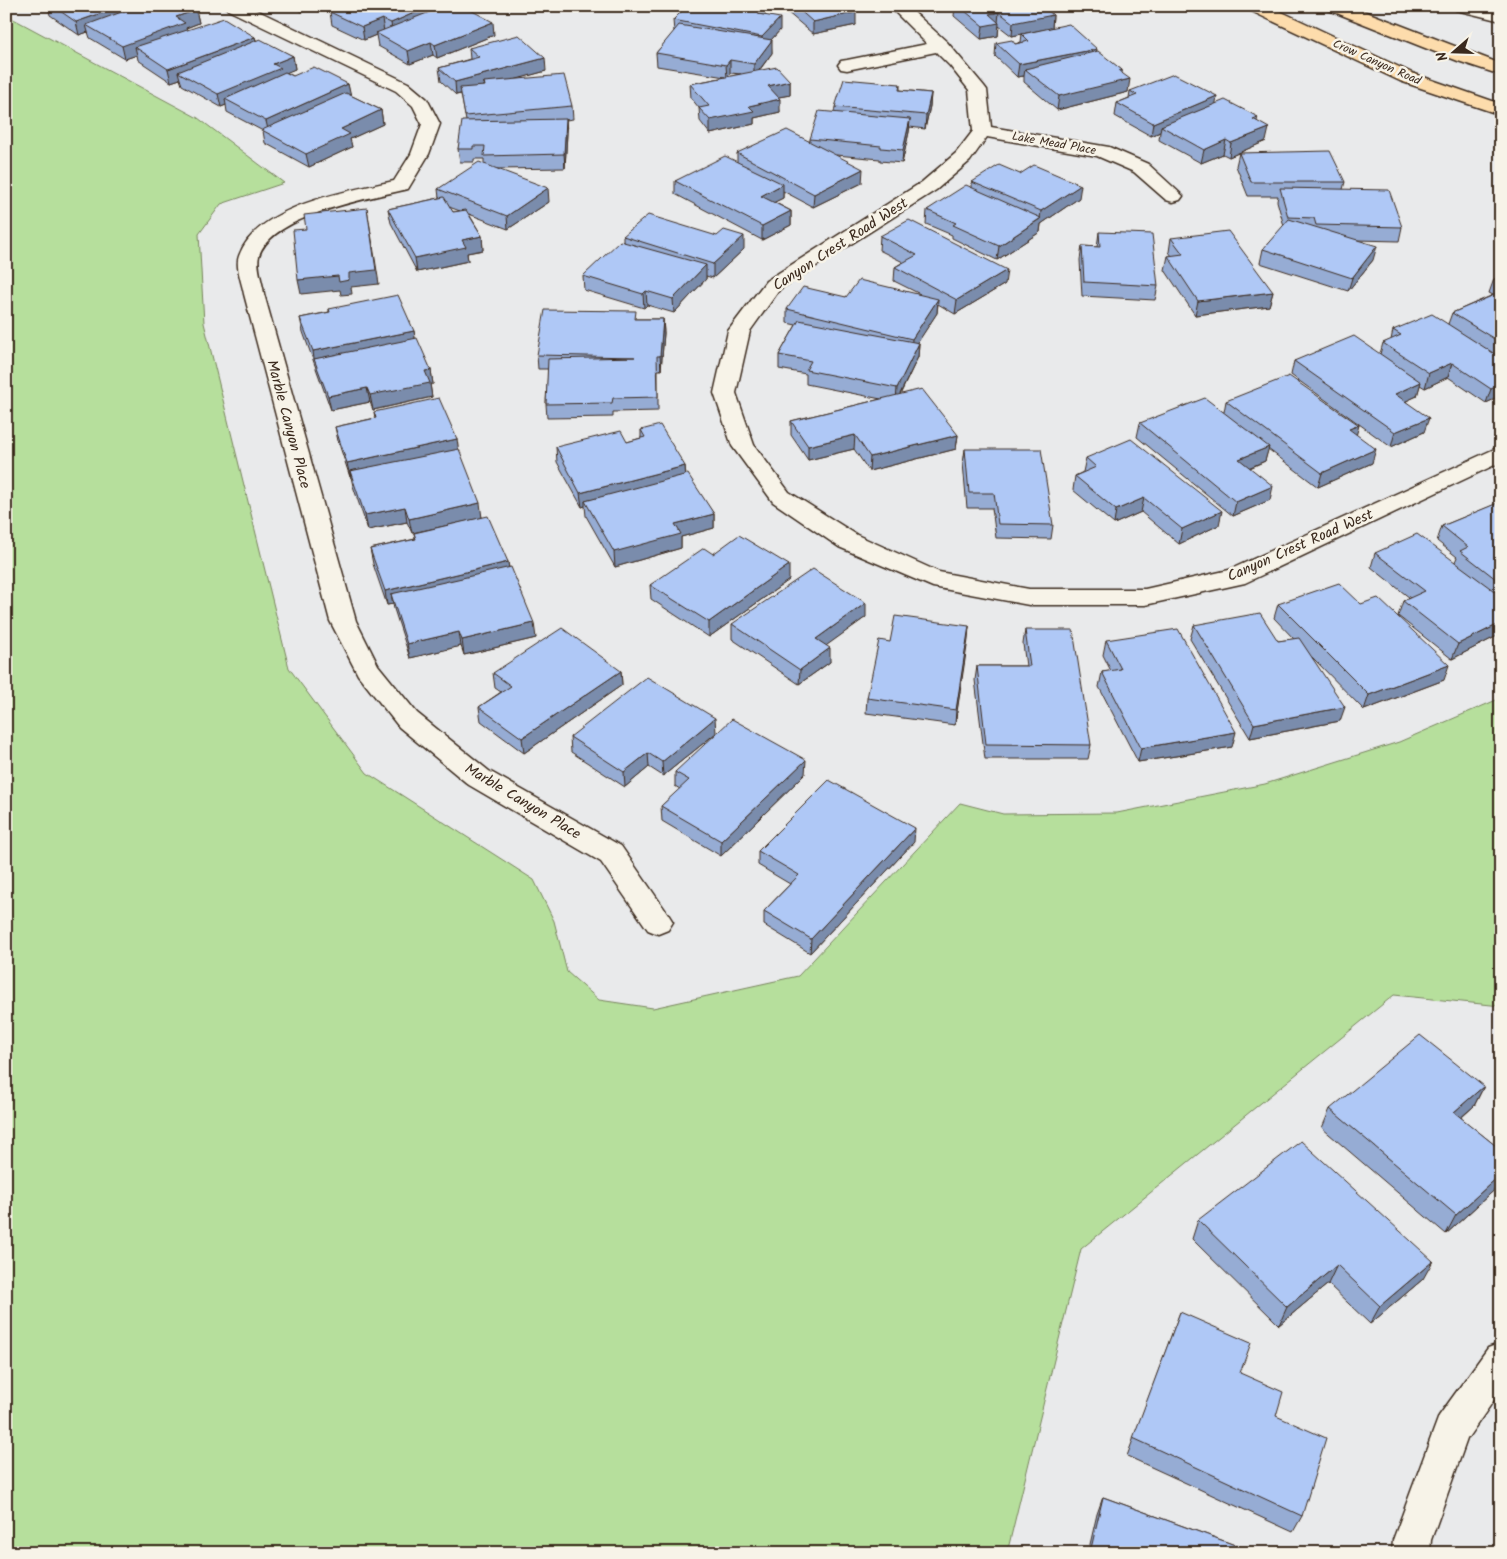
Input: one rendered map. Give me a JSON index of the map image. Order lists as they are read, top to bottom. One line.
{"streets":{"main road":["Crow Canyon Road"],"street":["Lake Mead Place","Canyon Crest Road West","Marble Canyon Place"]},"crossings":[["Lake Mead Place","Canyon Crest Road West"]],"north":"left"}
